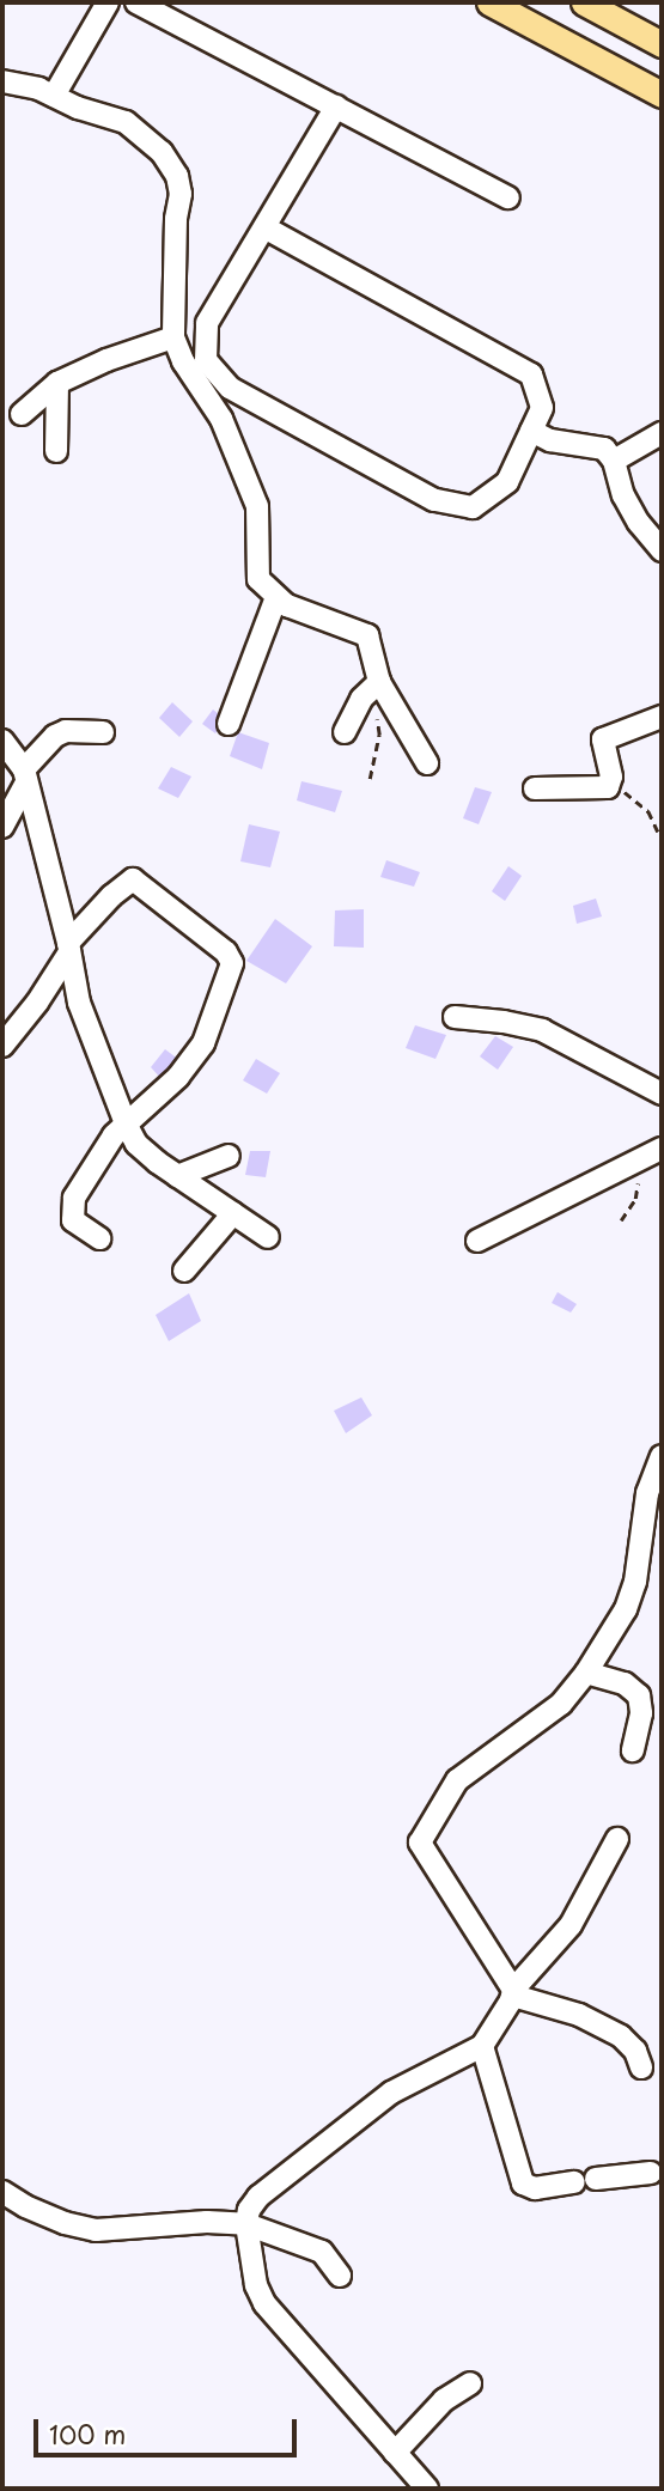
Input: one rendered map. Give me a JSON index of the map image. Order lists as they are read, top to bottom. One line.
{"scale_bar":"100 m"}
